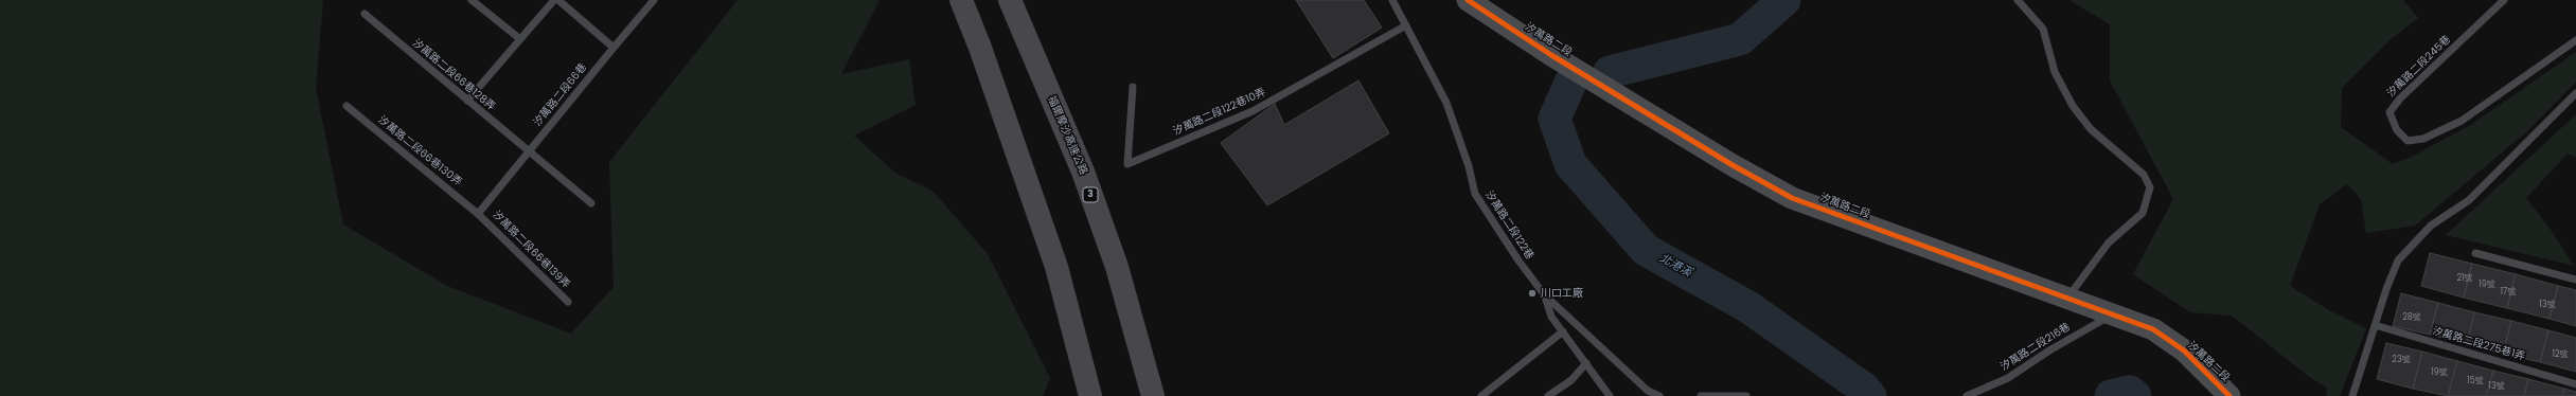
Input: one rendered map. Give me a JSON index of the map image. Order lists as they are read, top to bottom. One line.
{"streets":{"highway":["福爾摩沙高速公路","3"],"street":["汐萬路二段"],"lane":["汐萬路二段245巷","汐萬路二段66巷128弄","汐萬路二段66巷","汐萬路二段122巷10弄","汐萬路二段66巷130弄","汐萬路二段122巷","汐萬路二段66巷139弄","汐萬路二段275巷1弄","汐萬路二段216巷"]},"crossings":[["汐萬路二段","汐萬路二段216巷"],["汐萬路二段66巷128弄","汐萬路二段66巷"],["汐萬路二段66巷","汐萬路二段66巷130弄"],["汐萬路二段66巷","汐萬路二段66巷139弄"],["汐萬路二段122巷10弄","汐萬路二段122巷"],["汐萬路二段66巷130弄","汐萬路二段66巷139弄"]],"water":["北港溪"],"places":["川口工廠"],"house_numbers":["21號","19號","17號","13號","28號","12號","23號","19號","15號","13號"]}
